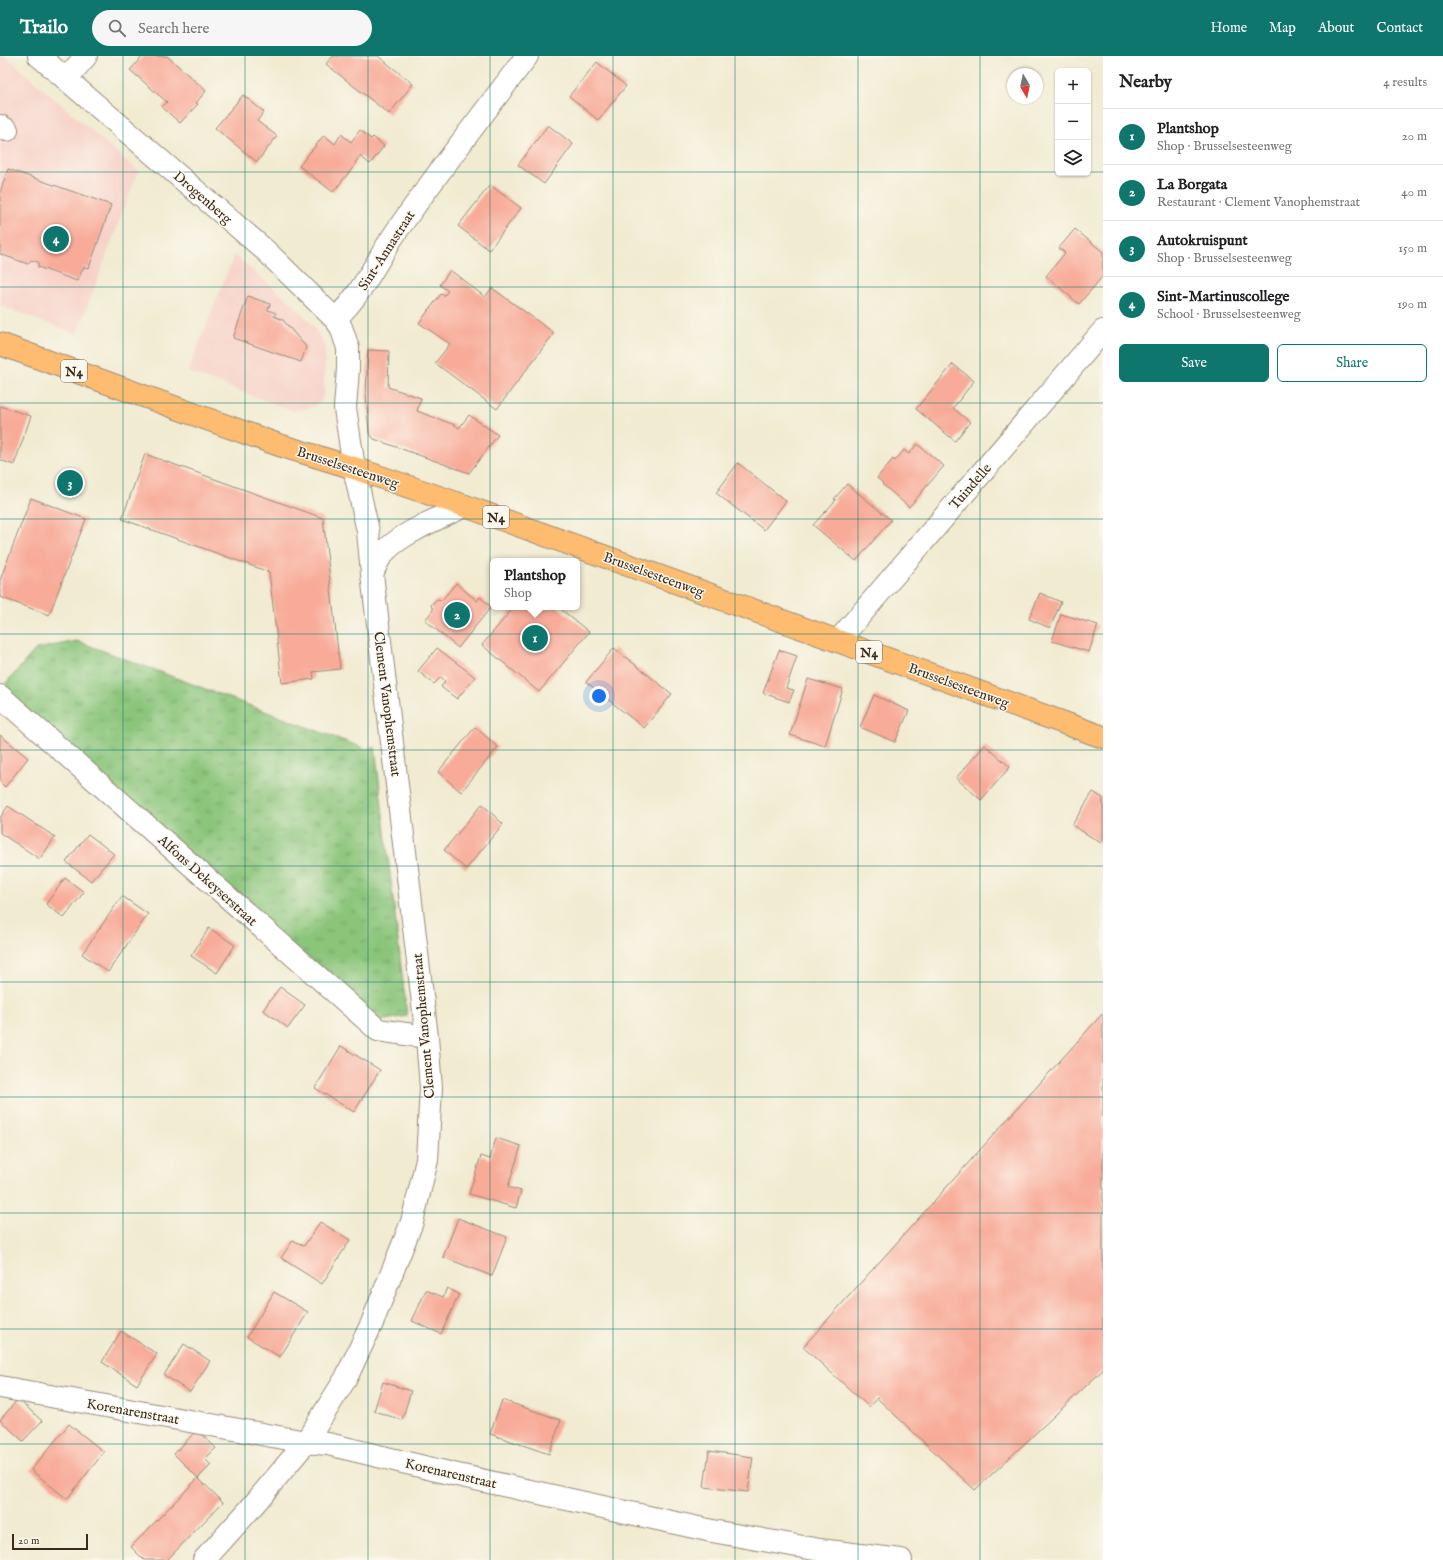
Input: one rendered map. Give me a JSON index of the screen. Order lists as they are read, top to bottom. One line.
{"streets":{"main road":["N4","Brusselsesteenweg"],"street":["Drogenberg","Sint-Annastraat","Tuindelle","Clement Vanophemstraat","Alfons Dekeyserstraat","Korenarenstraat"]},"crossings":[["Drogenberg","Sint-Annastraat"],["Brusselsesteenweg","Tuindelle"],["Brusselsesteenweg","Clement Vanophemstraat"],["Clement Vanophemstraat","Alfons Dekeyserstraat"],["Clement Vanophemstraat","Korenarenstraat"]],"scale_bar":"20 m","north":"bottom","page":{"header":"Trailo","search":"Search here","nav":["Home","Map","About","Contact"],"heading":["Nearby","4 results"],"map_buttons":["+","−"],"list":[{"mark":"1","name":"Plantshop","note":"Shop · Brusselsesteenweg","value":"20 m"},{"mark":"2","name":"La Borgata","note":"Restaurant · Clement Vanophemstraat","value":"40 m"},{"mark":"3","name":"Autokruispunt","note":"Shop · Brusselsesteenweg","value":"150 m"},{"mark":"4","name":"Sint-Martinuscollege","note":"School · Brusselsesteenweg","value":"190 m"}],"pins":["4","3","2","1"],"buttons":["Save","Share"],"popup":["Plantshop","Shop"],"scale":"20 m"}}
